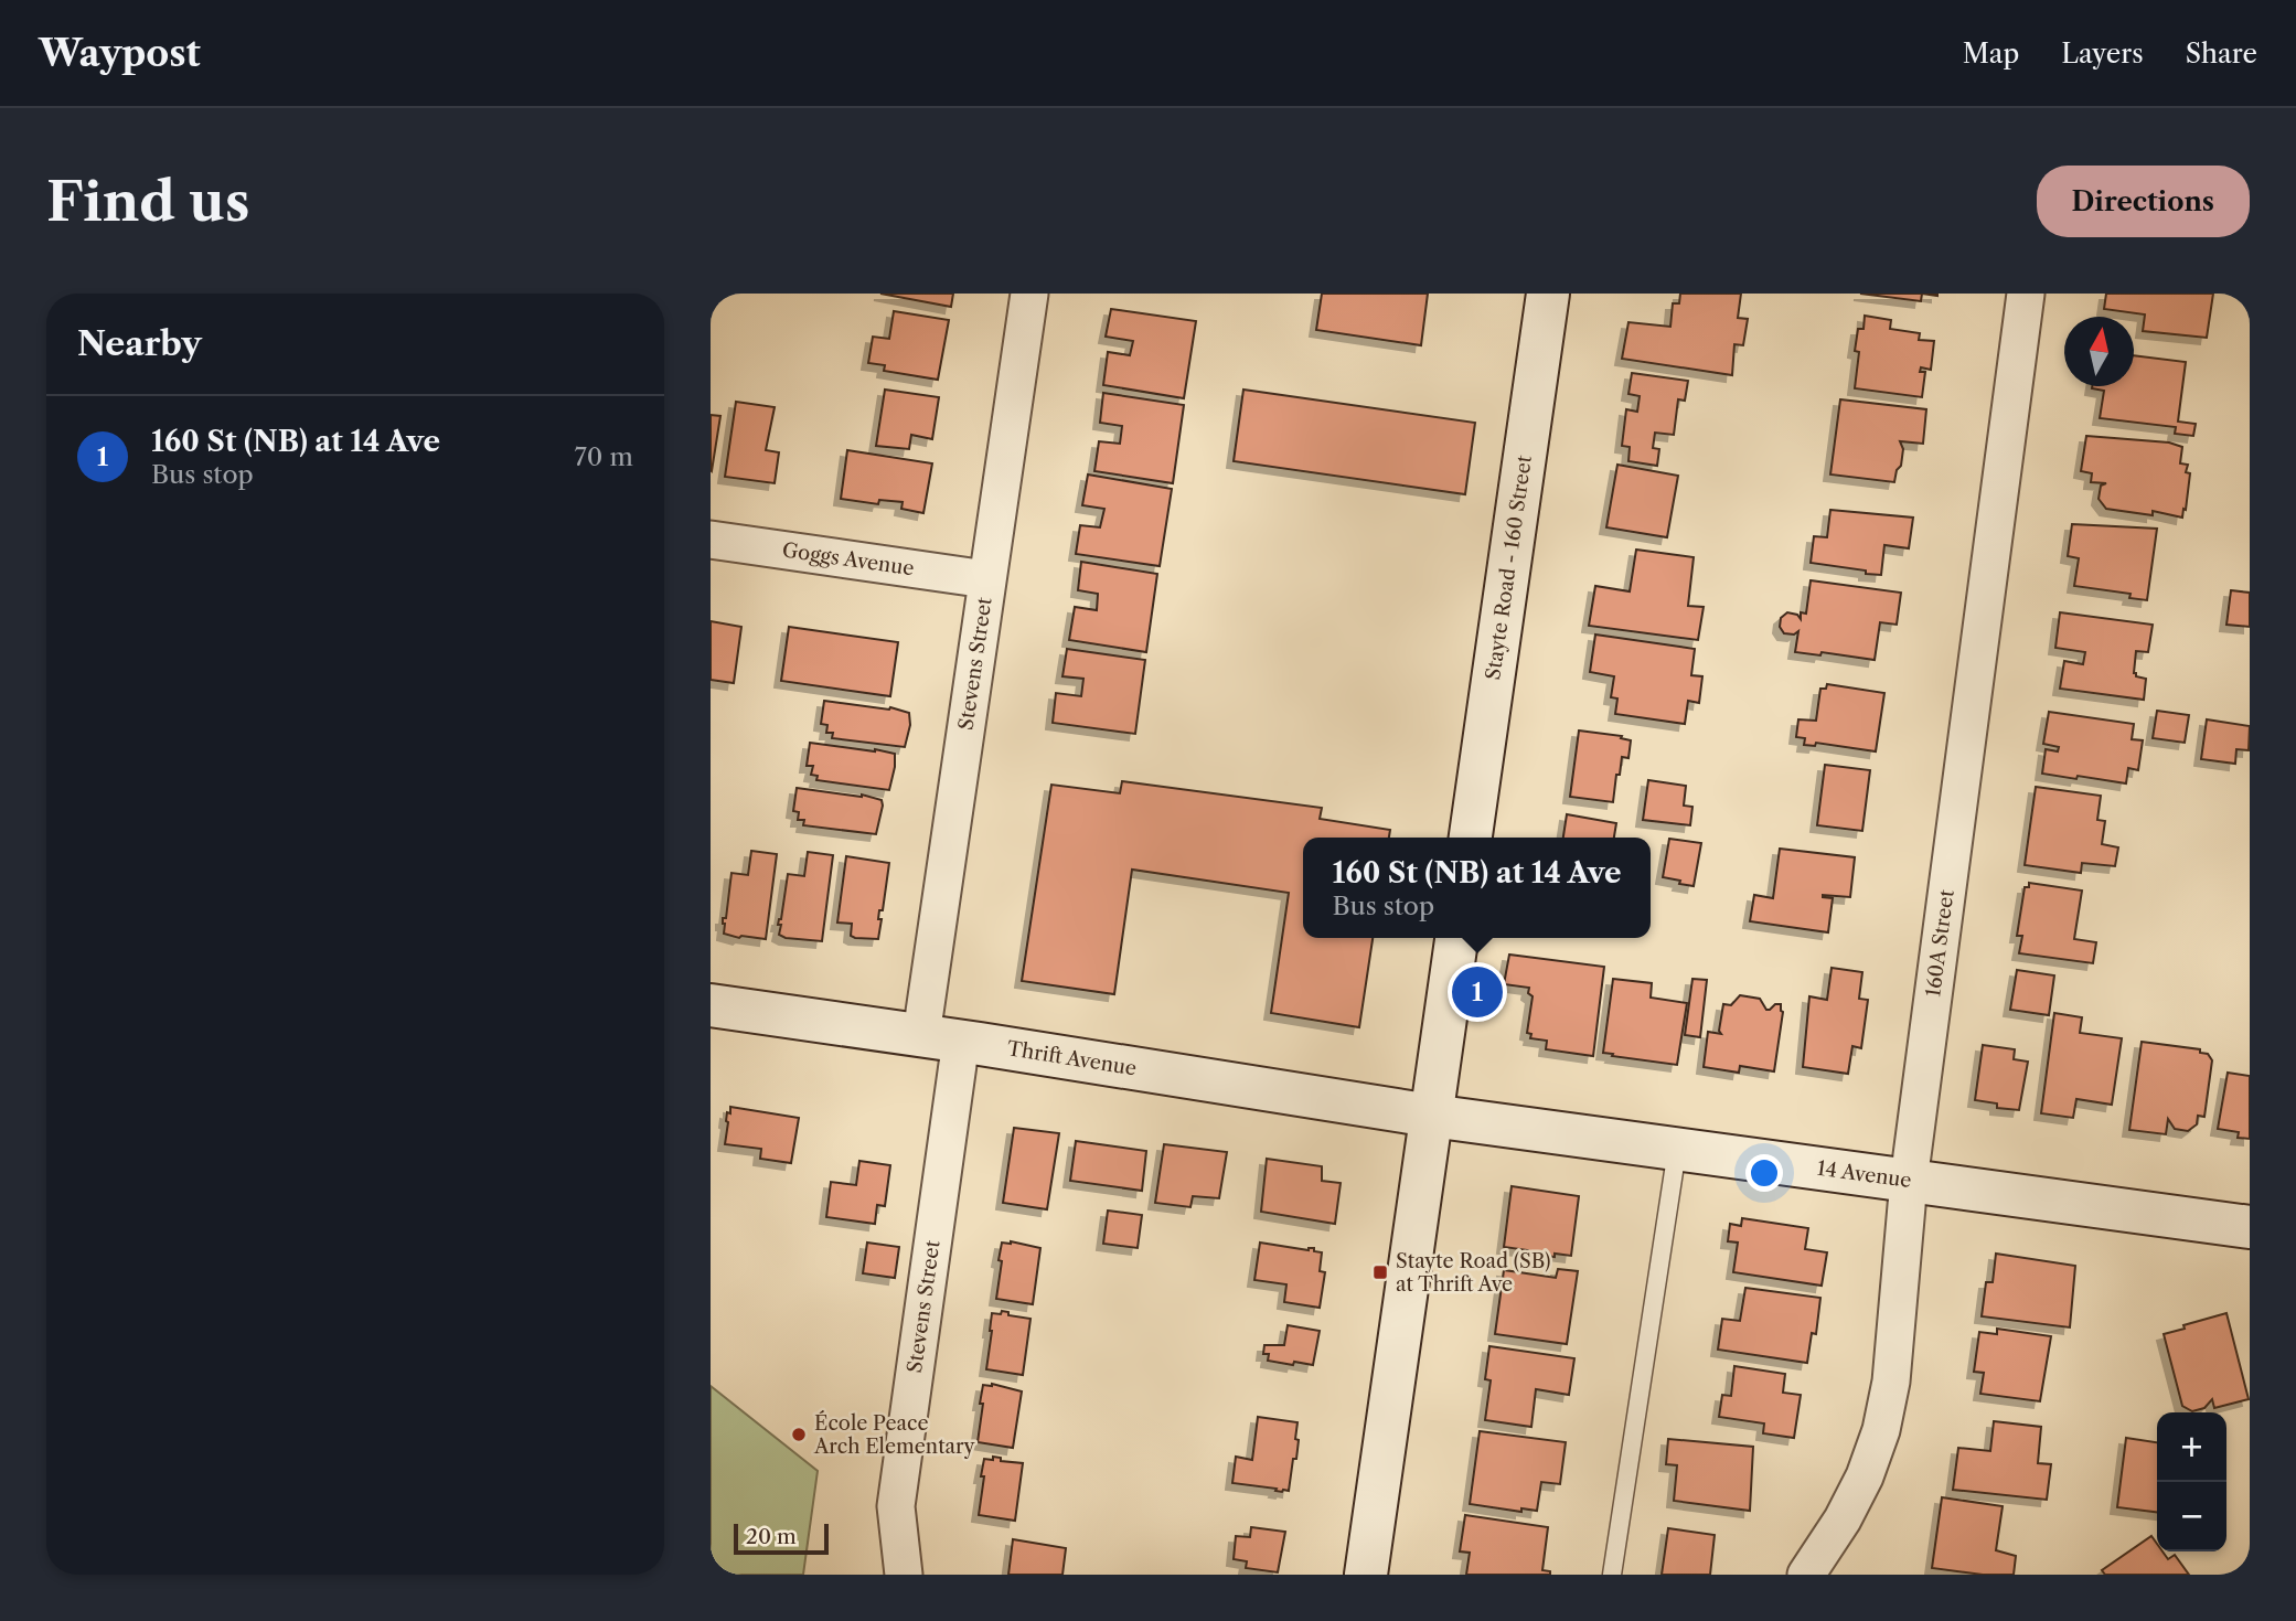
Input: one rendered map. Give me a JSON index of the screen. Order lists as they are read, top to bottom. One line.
{"streets":{"street":["Goggs Avenue","Stayte Road - 160 Street","Stevens Street","160A Street","Thrift Avenue","14 Avenue"]},"crossings":[["Goggs Avenue","Stevens Street"],["Stevens Street","Thrift Avenue"],["160A Street","14 Avenue"],["Thrift Avenue","14 Avenue"]],"places":{"transit":["Stayte Road (SB) at Thrift Ave"],"other":["École Peace Arch Elementary"]},"scale_bar":"20 m","north":"top","page":{"header":"Waypost","nav":["Map","Layers","Share"],"buttons":"Directions","title":"Find us","heading":"Nearby","list":[{"mark":"1","name":"160 St (NB) at 14 Ave","note":"Bus stop","value":"70 m"}],"popup":["160 St (NB) at 14 Ave","Bus stop"],"pins":"1","map_buttons":["+","−"],"scale":"20 m"}}
